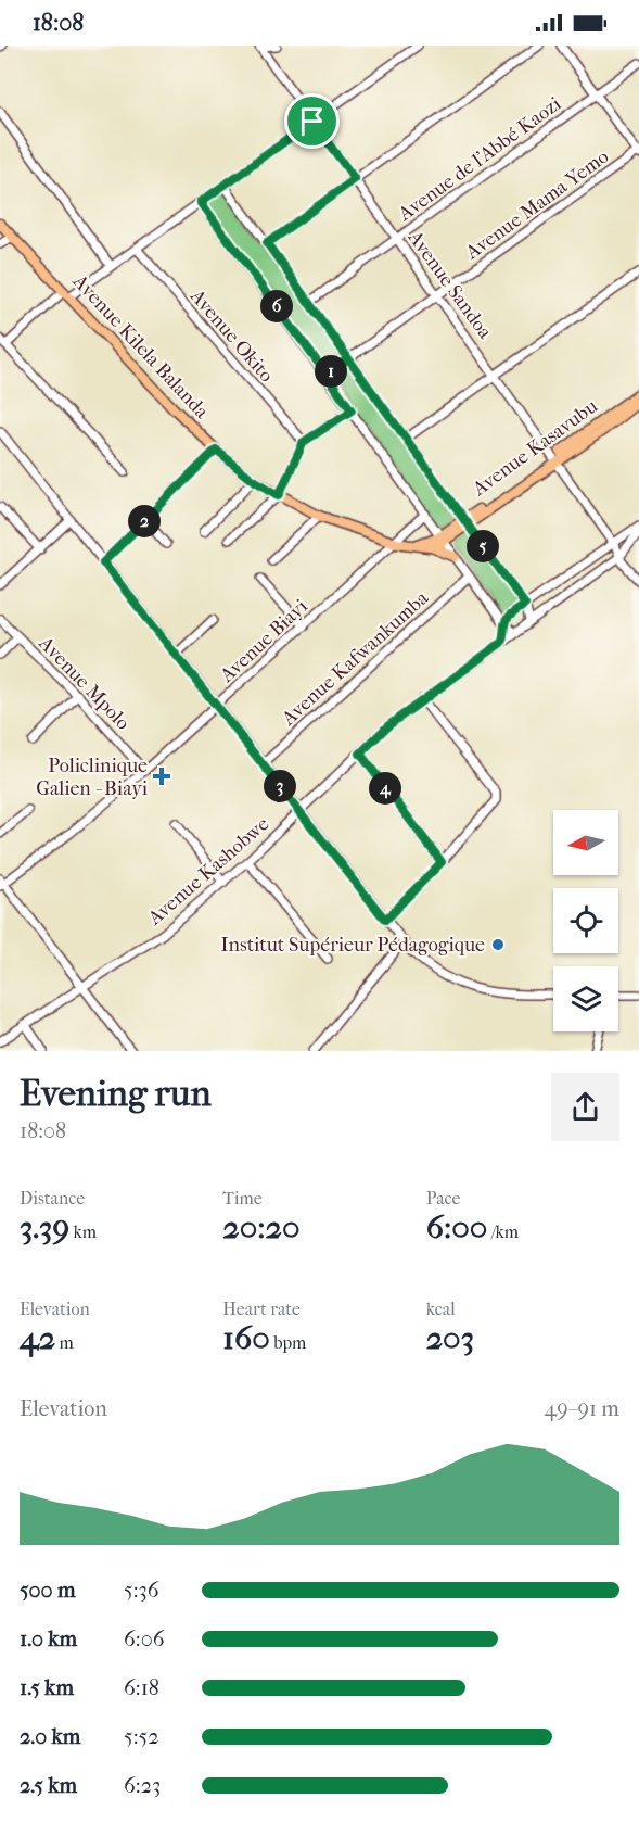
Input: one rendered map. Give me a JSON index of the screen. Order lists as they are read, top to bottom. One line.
{"streets":{"main road":["Avenue Kilela Balanda","Avenue Kasavubu"],"street":["Avenue de l'Abbé Kaozi","Avenue Mama Yemo","Avenue Sandoa","Avenue Okito","Avenue Biayi","Avenue Kafwankumba","Avenue Mpolo","Avenue Kashobwe"]},"crossings":[["Avenue de l'Abbé Kaozi","Avenue Sandoa"],["Avenue Mama Yemo","Avenue Sandoa"],["Avenue Sandoa","Avenue Kasavubu"],["Avenue Sandoa","Avenue Kashobwe"],["Avenue Kilela Balanda","Avenue Kasavubu"],["Avenue Kilela Balanda","Avenue Biayi"],["Avenue Biayi","Avenue Mpolo"]],"places":{"health":["Policlinique Galien - Biayi"],"other":["Institut Supérieur Pédagogique"]},"north":"left","page":{"status":"18:08","pins":["6","1","2","5","3","4"],"heading":["Evening run","18:08"],"stats":[["Distance","3.39 km"],["Time","20:20"],["Pace","6:00 /km"],["Elevation","42 m"],["Heart rate","160 bpm"],["kcal","203"]],"chart":["Elevation","49–91 m"],"list":[{"name":"500 m","note":"5:36"},{"name":"1.0 km","note":"6:06"},{"name":"1.5 km","note":"6:18"},{"name":"2.0 km","note":"5:52"},{"name":"2.5 km","note":"6:23"}]}}
